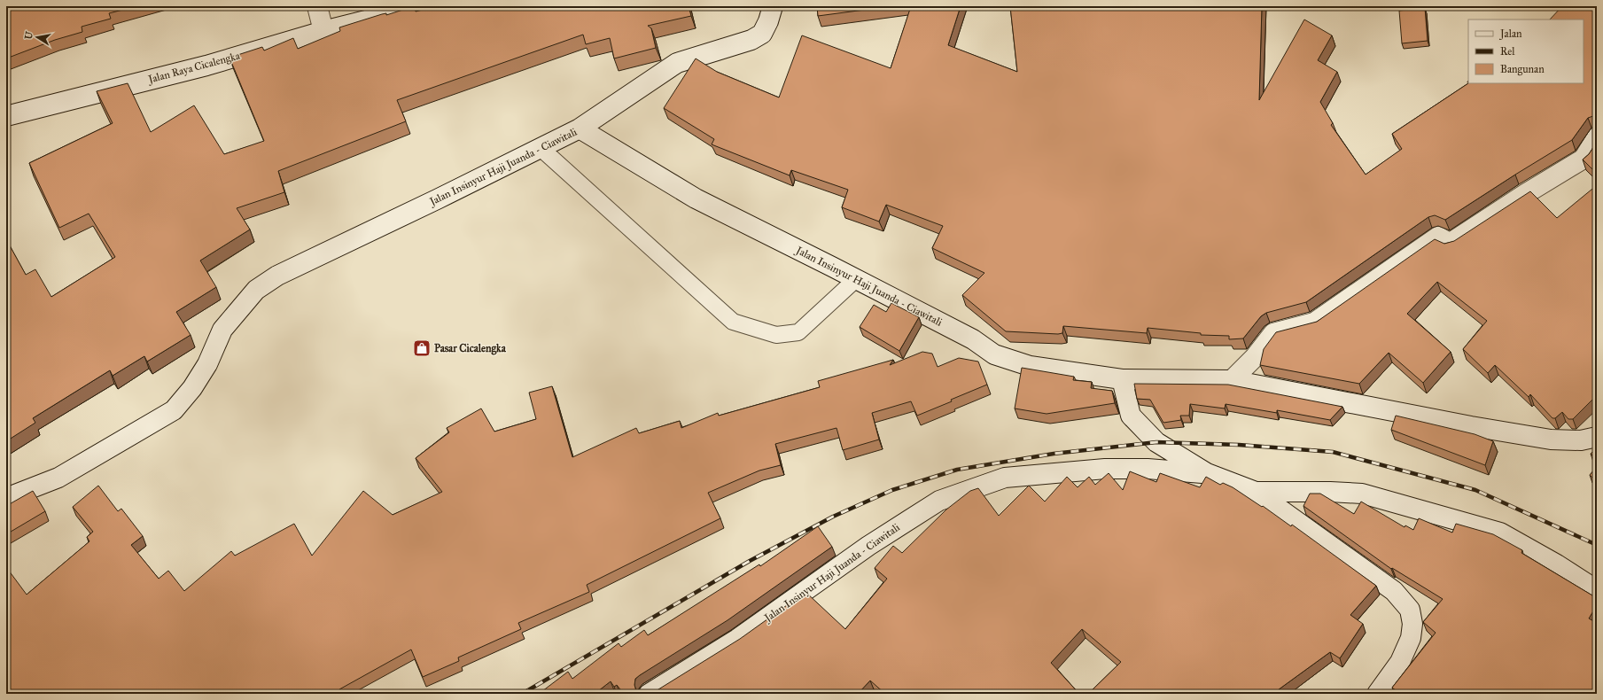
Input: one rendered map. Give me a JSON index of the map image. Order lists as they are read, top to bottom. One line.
{"streets":{"street":["Jalan Raya Cicalengka","Jalan Insinyur Haji Juanda - Ciawitali"]},"places":{"shop":["Pasar Cicalengka"]},"legend":["Jalan","Rel","Bangunan"],"north":"left"}
